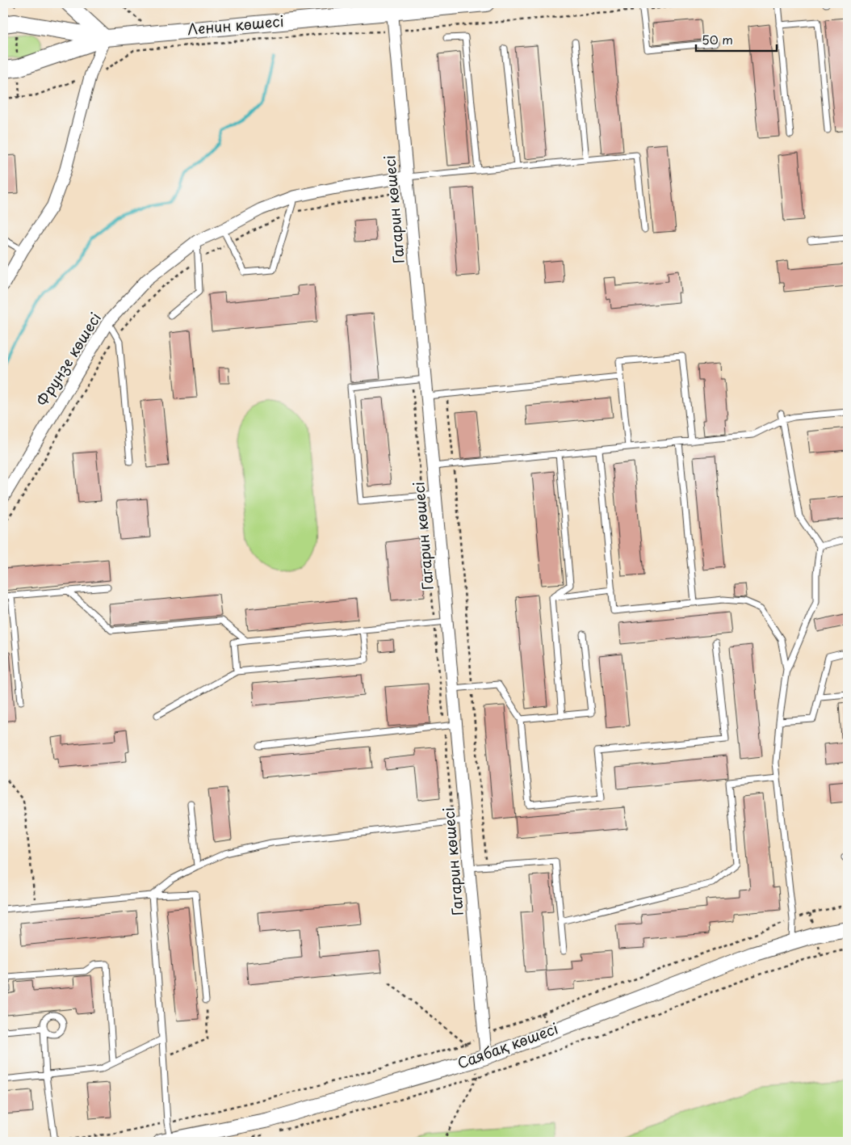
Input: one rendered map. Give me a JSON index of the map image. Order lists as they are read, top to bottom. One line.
{"streets":{"main road":["Ленин көшесі"],"street":["Гагарин көшесі","Фрунзе көшесі","Саябақ көшесі"]},"crossings":[["Ленин көшесі","Гагарин көшесі"],["Гагарин көшесі","Фрунзе көшесі"],["Гагарин көшесі","Саябақ көшесі"]],"scale_bar":"50 m"}
